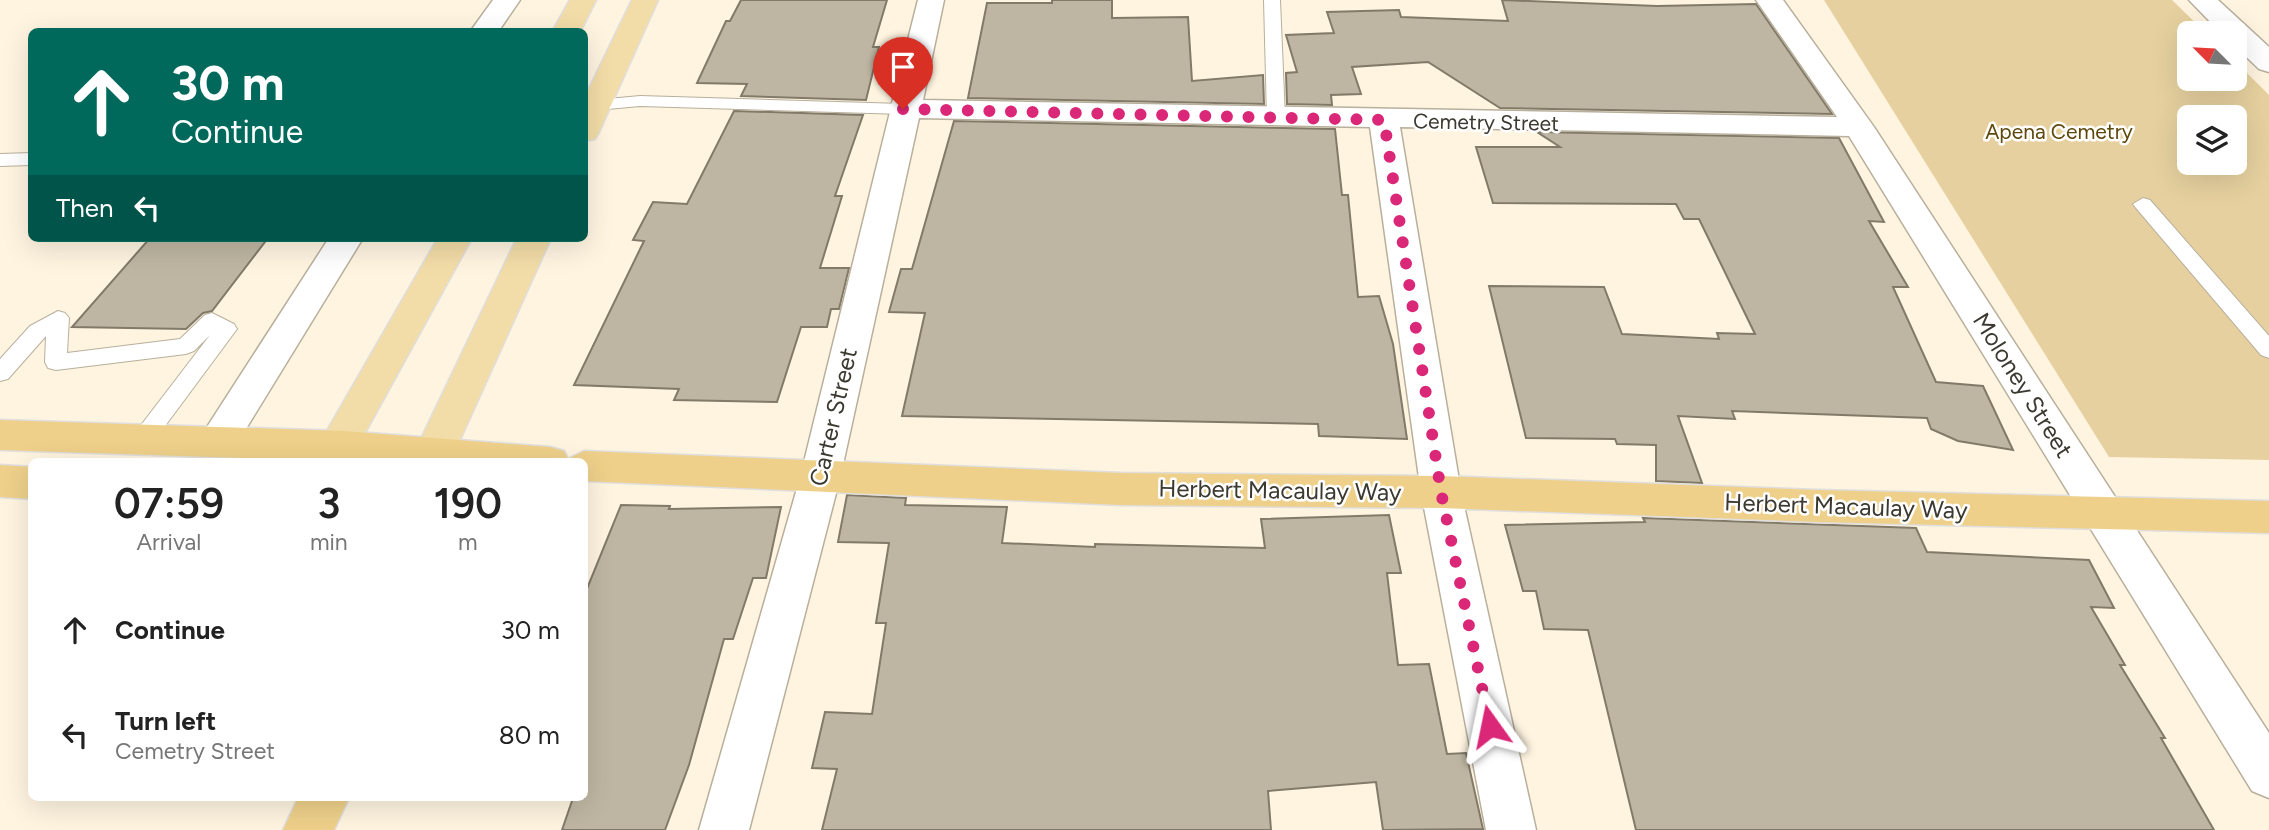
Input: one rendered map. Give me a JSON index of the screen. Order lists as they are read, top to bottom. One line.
{"streets":{"highway":["Herbert Macaulay Way"],"street":["Cemetry Street","Moloney Street","Carter Street"]},"crossings":[["Cemetry Street","Moloney Street"],["Cemetry Street","Carter Street"],["Moloney Street","Herbert Macaulay Way"],["Carter Street","Herbert Macaulay Way"]],"parks":["Apena Cemetry"],"north":"top left","page":{"turn":["30 m","Continue"],"then":"Then","eta":["07:59","Arrival","3","min","190","m"],"list":[{"name":"Continue","value":"30 m"},{"name":"Turn left","note":"Cemetry Street","value":"80 m"}]}}
